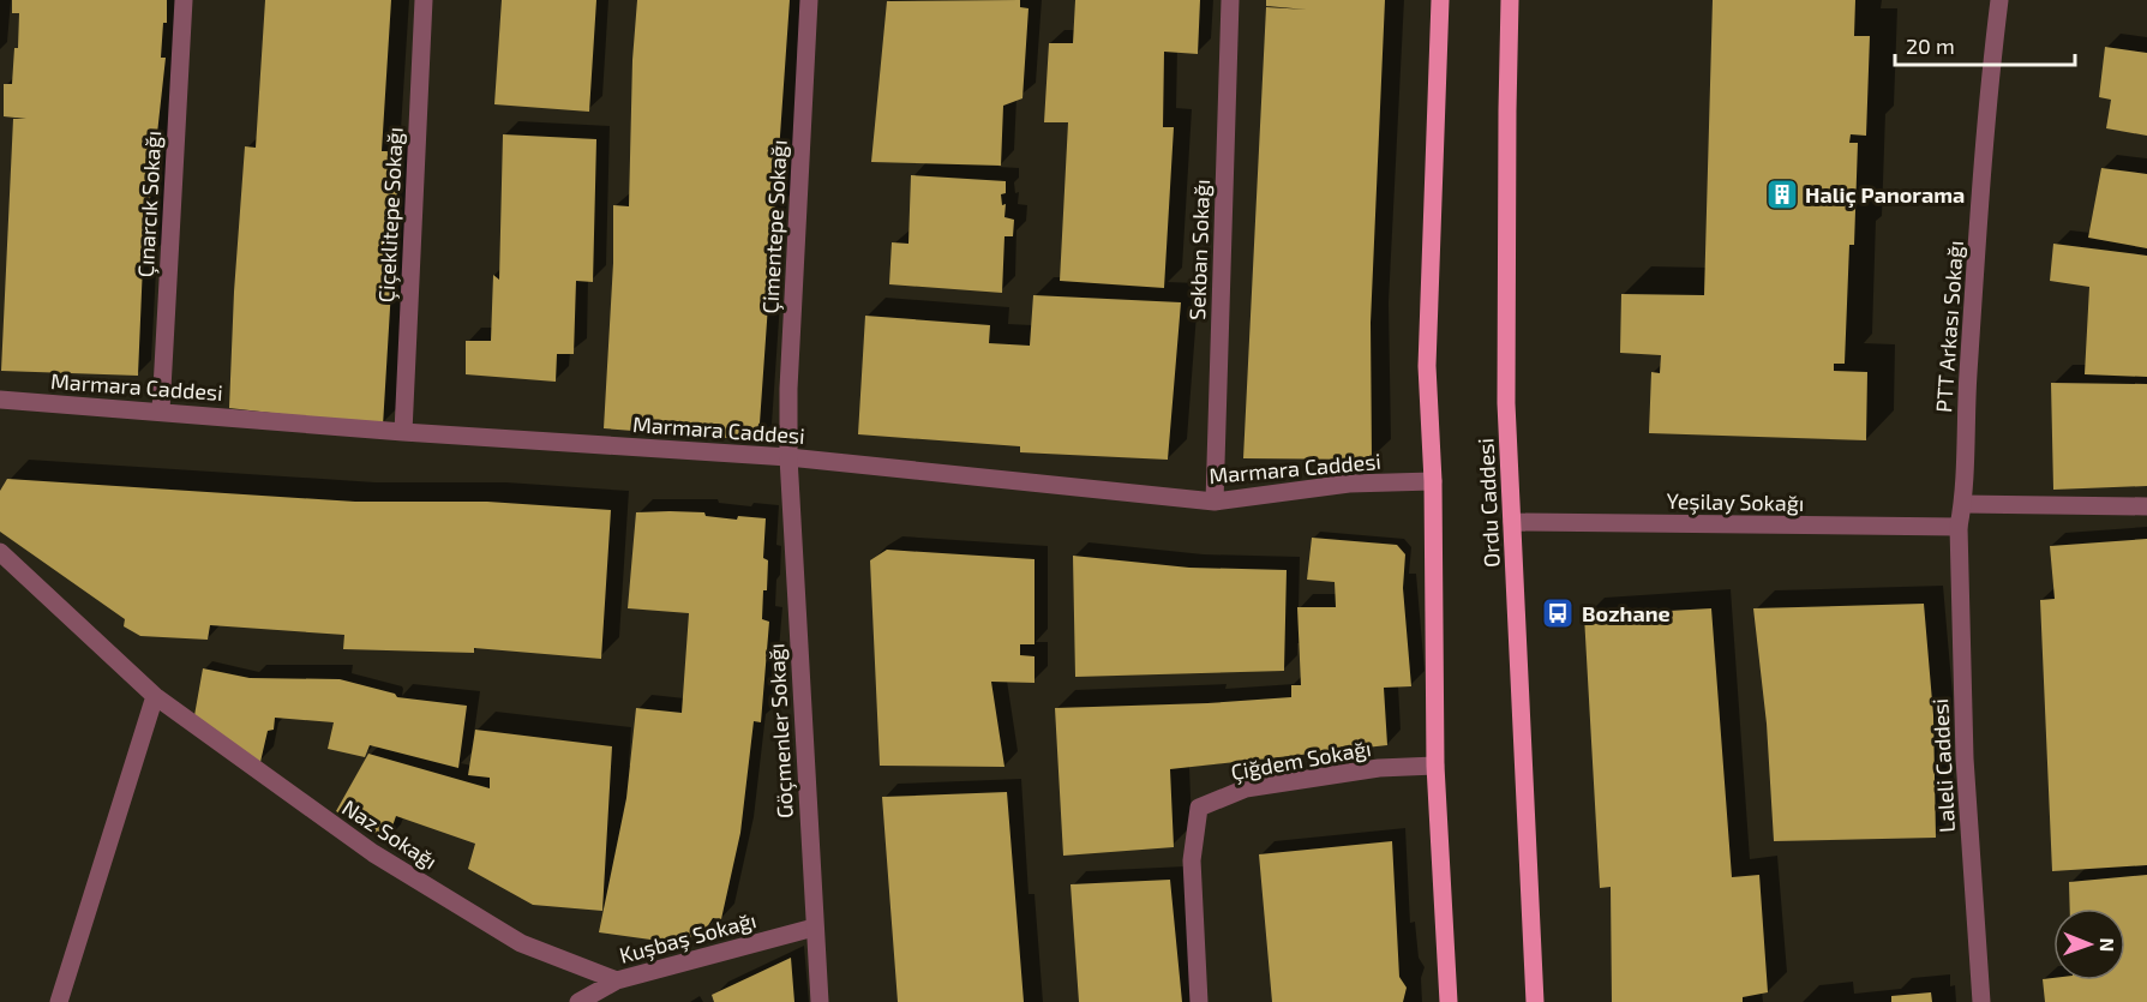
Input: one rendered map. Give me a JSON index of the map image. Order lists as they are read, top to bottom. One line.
{"streets":{"main road":["Ordu Caddesi"],"street":["Çınarcık Sokağı","Çiçeklitepe Sokağı","Çimentepe Sokağı","Sekban Sokağı","PTT Arkası Sokağı","Marmara Caddesi","Yeşilay Sokağı","Göçmenler Sokağı","Çiğdem Sokağı","Laleli Caddesi","Naz Sokağı","Kuşbaş Sokağı"]},"crossings":[["Çınarcık Sokağı","Marmara Caddesi"],["Çiçeklitepe Sokağı","Marmara Caddesi"],["Çimentepe Sokağı","Marmara Caddesi"],["Çimentepe Sokağı","Göçmenler Sokağı"],["Sekban Sokağı","Marmara Caddesi"],["PTT Arkası Sokağı","Yeşilay Sokağı"],["PTT Arkası Sokağı","Laleli Caddesi"],["Marmara Caddesi","Göçmenler Sokağı"],["Yeşilay Sokağı","Ordu Caddesi"],["Yeşilay Sokağı","Laleli Caddesi"],["Göçmenler Sokağı","Kuşbaş Sokağı"],["Naz Sokağı","Kuşbaş Sokağı"]],"places":{"building":["Haliç Panorama"],"bus stop":["Bozhane"]},"scale_bar":"20 m","north":"right"}
